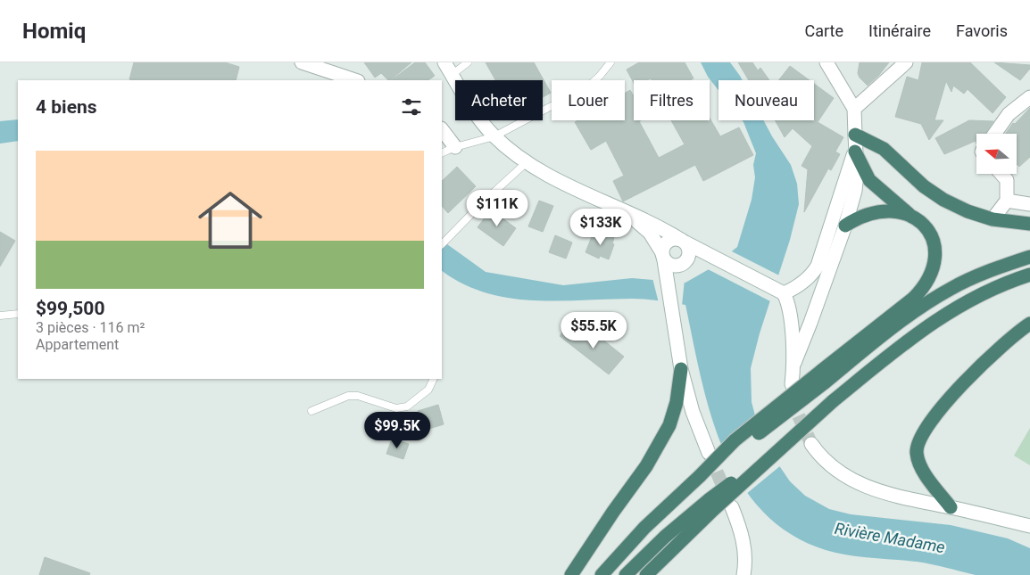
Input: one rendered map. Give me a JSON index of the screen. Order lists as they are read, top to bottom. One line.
{"water":["Rivière Madame"],"north":"left","page":{"header":"Homiq","nav":["Carte","Itinéraire","Favoris"],"chip":["Acheter","Louer","Filtres","Nouveau"],"heading":"4 biens","list":[{"name":"$99,500","note":"3 pièces · 116 m² · Appartement"}],"price":["$111K","$133K","$55.5K","$99.5K"]}}
